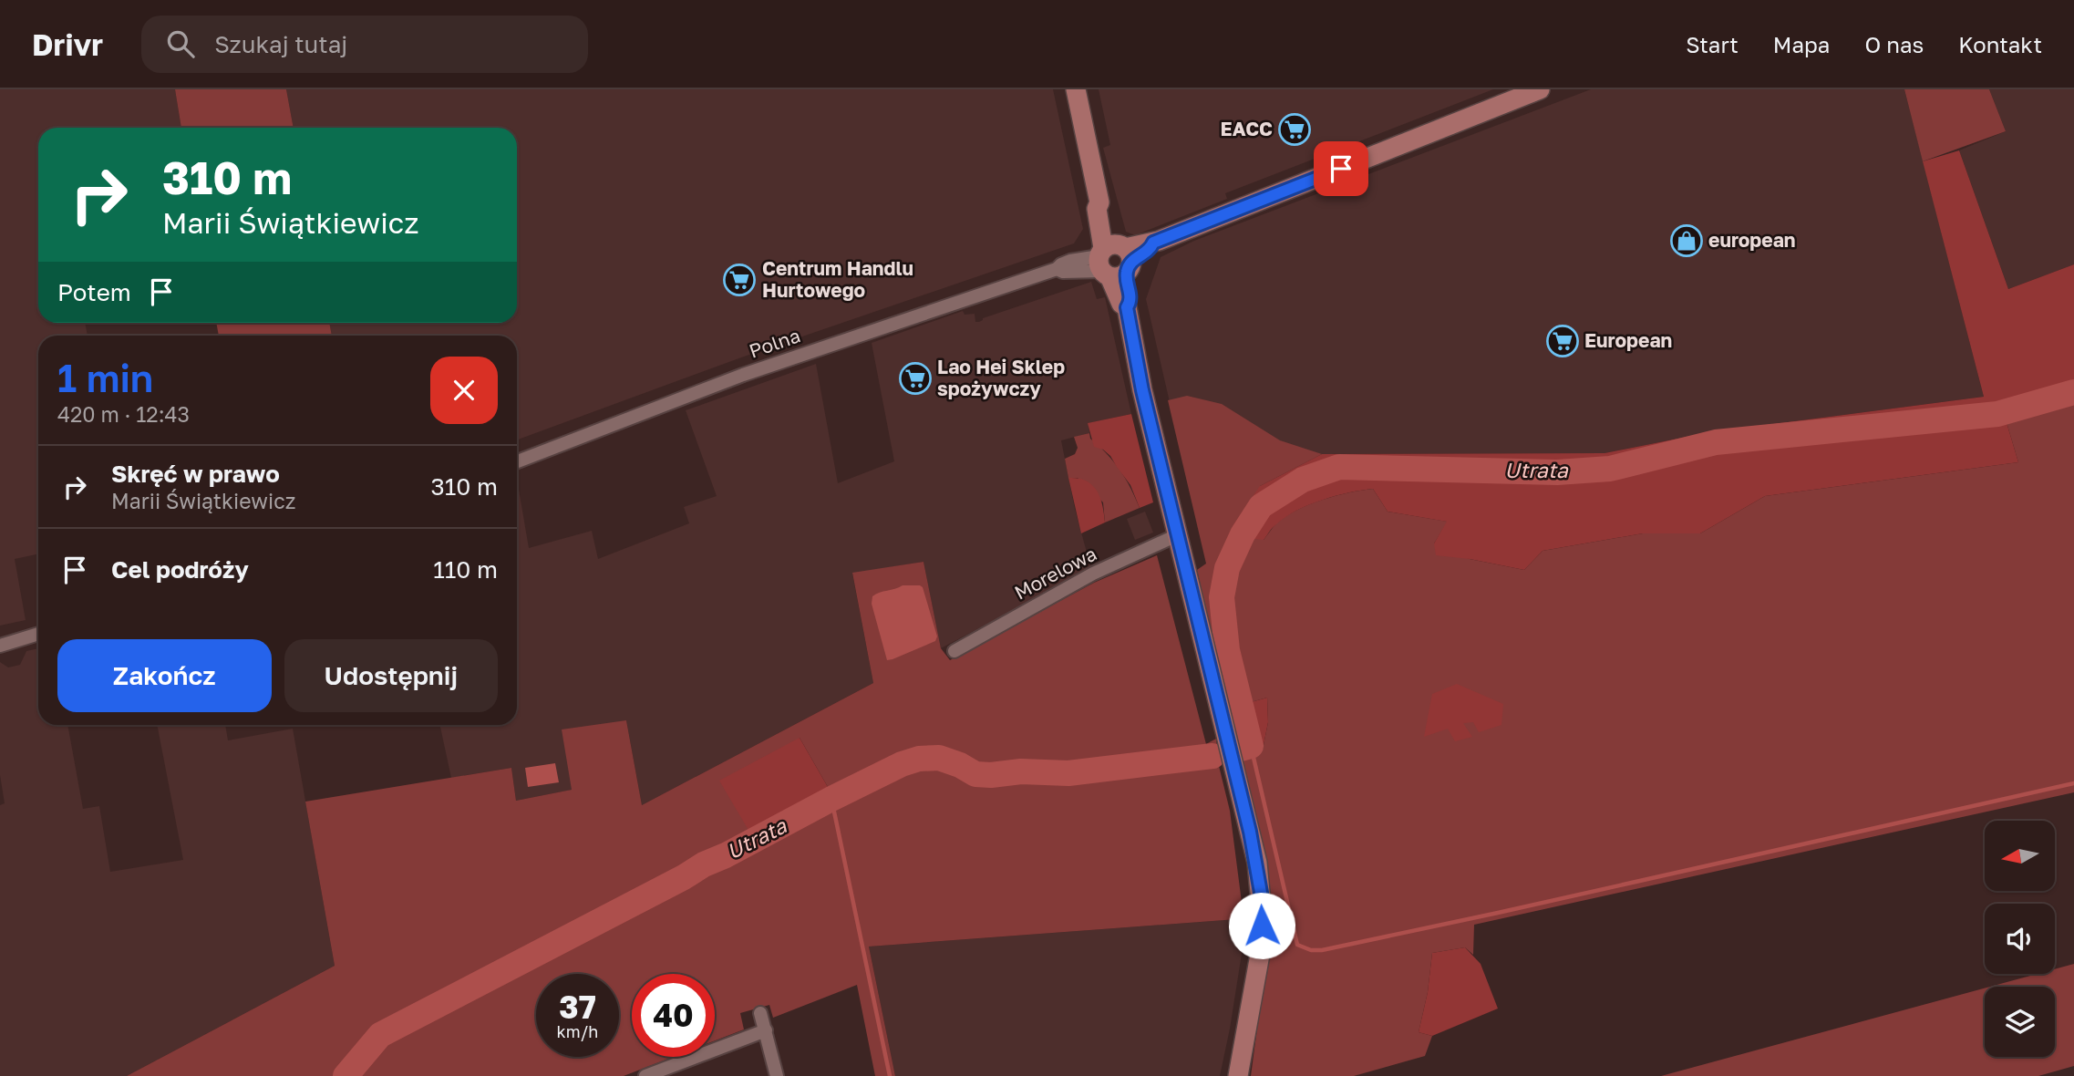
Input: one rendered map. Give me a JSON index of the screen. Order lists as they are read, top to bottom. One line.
{"streets":{"street":["Polna","Morelowa"]},"water":["Utrata"],"places":{"supermarket":["EACC","Centrum Handlu Hurtowego","European","Lao Hei Sklep spożywczy"],"shop":["european"]},"north":"left","page":{"header":"Drivr","search":"Szukaj tutaj","nav":["Start","Mapa","O nas","Kontakt"],"turn":["310 m","Marii Świątkiewicz"],"then":"Potem","heading":["1 min","420 m · 12:43"],"list":[{"name":"Skręć w prawo","note":"Marii Świątkiewicz","value":"310 m"},{"name":"Cel podróży","value":"110 m"}],"buttons":["Zakończ","Udostępnij"],"speed":"37 km/h","limit":"40"}}
